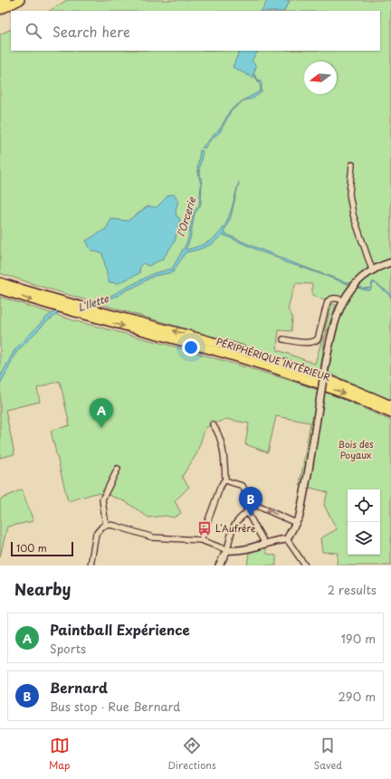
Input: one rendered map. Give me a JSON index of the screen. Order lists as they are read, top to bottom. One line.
{"streets":{"highway":["PÉRIPHÉRIQUE INTÉRIEUR"]},"water":["l'Orcerie","L'Ilette"],"parks":["Bois des Poyaux"],"places":{"bus stop":["L'Aufrère"]},"scale_bar":"100 m","north":"left","page":{"search":"Search here","pins":["A","B"],"scale":"100 m","heading":["Nearby","2 results"],"list":[{"mark":"A","name":"Paintball Expérience","note":"Sports","value":"190 m"},{"mark":"B","name":"Bernard","note":"Bus stop · Rue Bernard","value":"290 m"}],"nav":["Map","Directions","Saved"]}}
